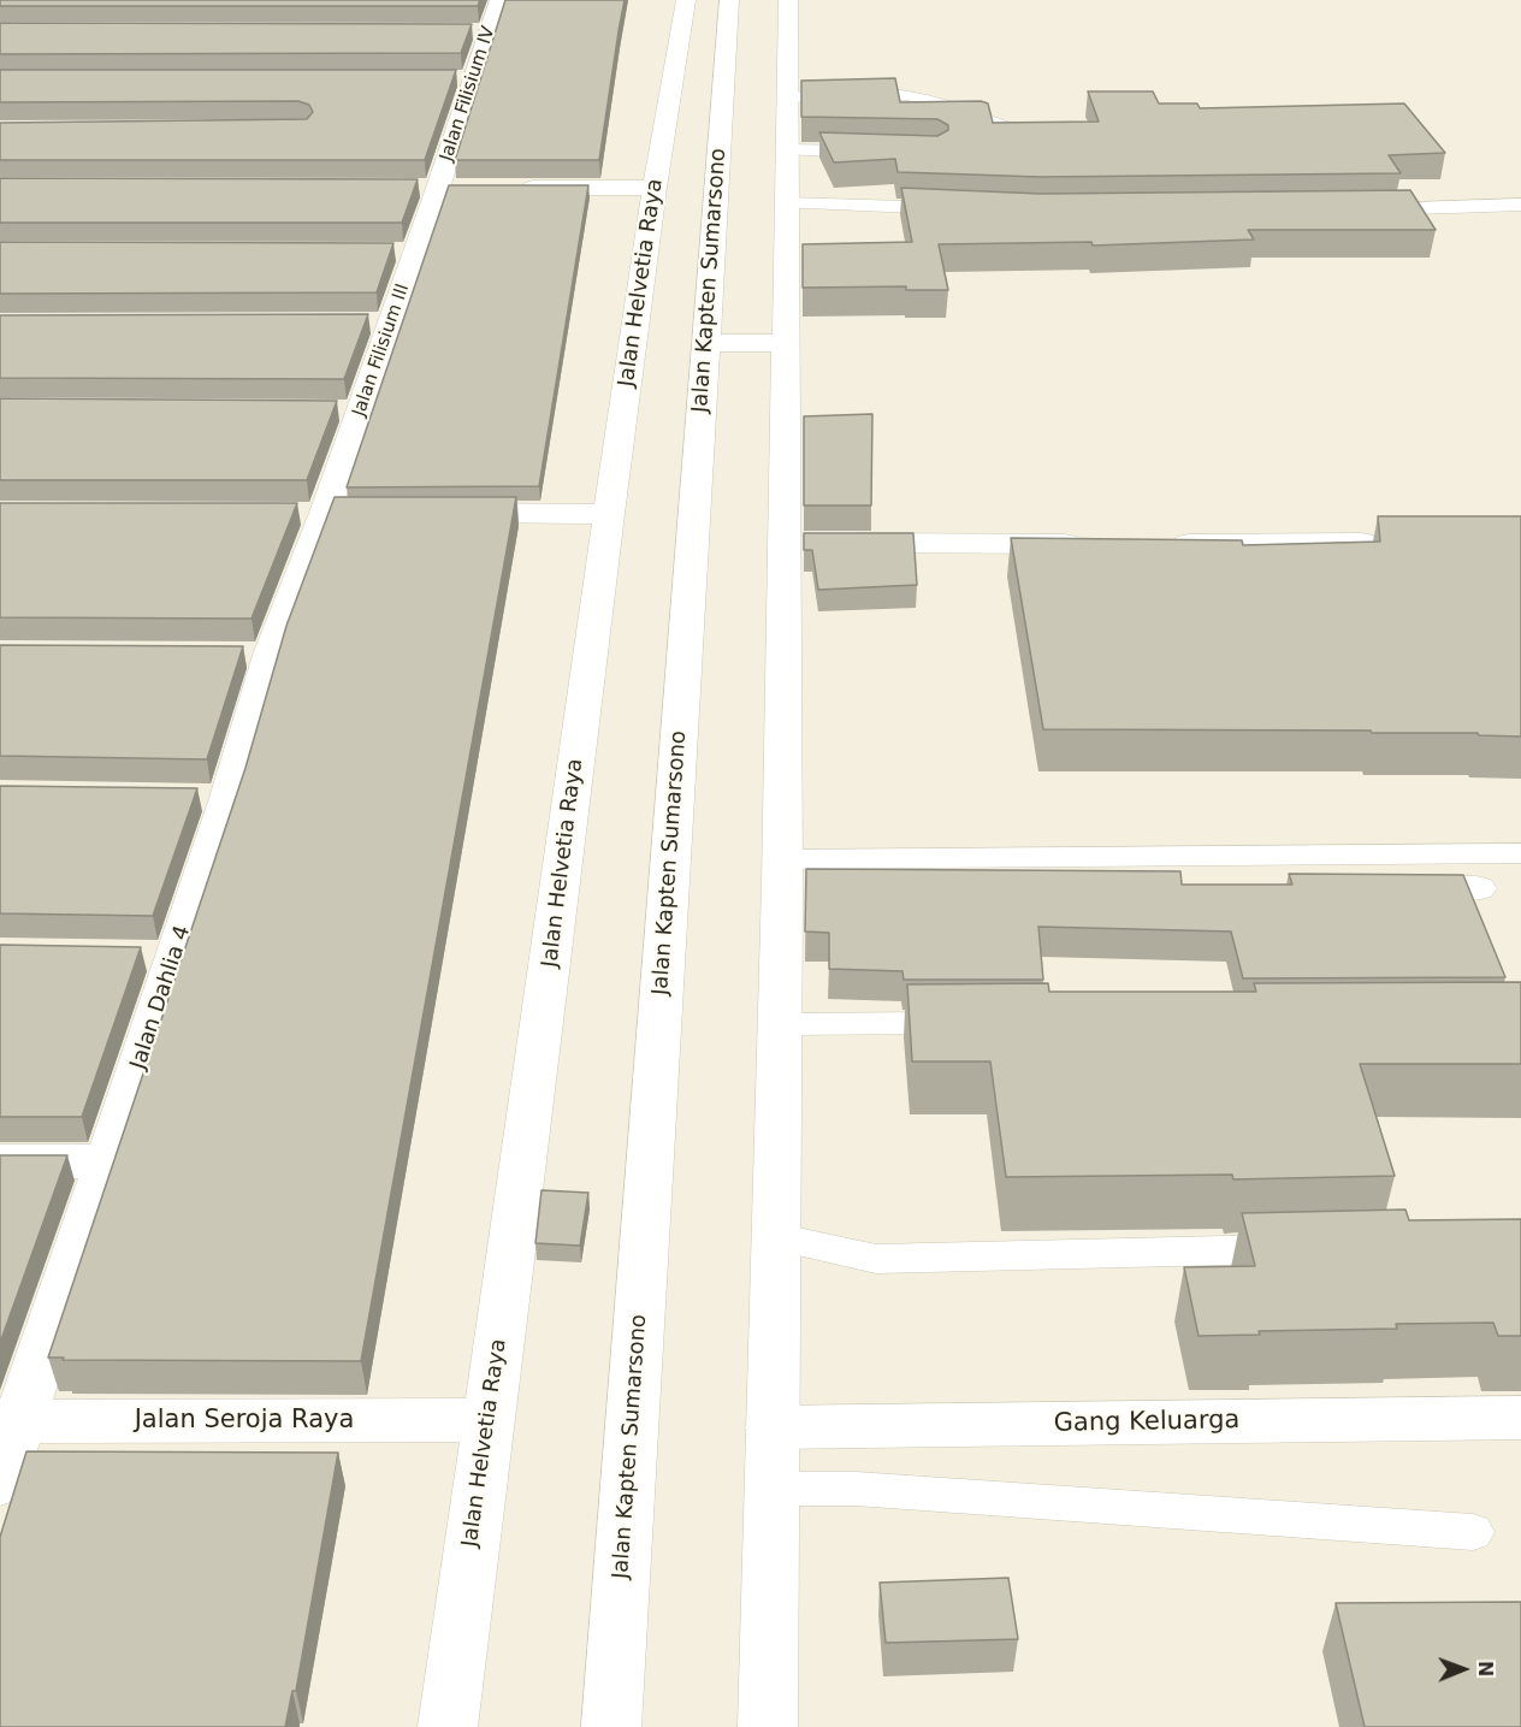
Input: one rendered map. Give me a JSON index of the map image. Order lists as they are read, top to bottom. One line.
{"streets":{"main road":["Jalan Filisium IV","Jalan Kapten Sumarsono","Jalan Helvetia Raya","Jalan Filisium III","Jalan Dahlia 4","Jalan Seroja Raya","Gang Keluarga"]},"crossings":[["Jalan Filisium IV","Jalan Filisium III"],["Jalan Helvetia Raya","Jalan Seroja Raya"],["Jalan Filisium III","Jalan Dahlia 4"],["Jalan Dahlia 4","Jalan Seroja Raya"]],"north":"right"}
